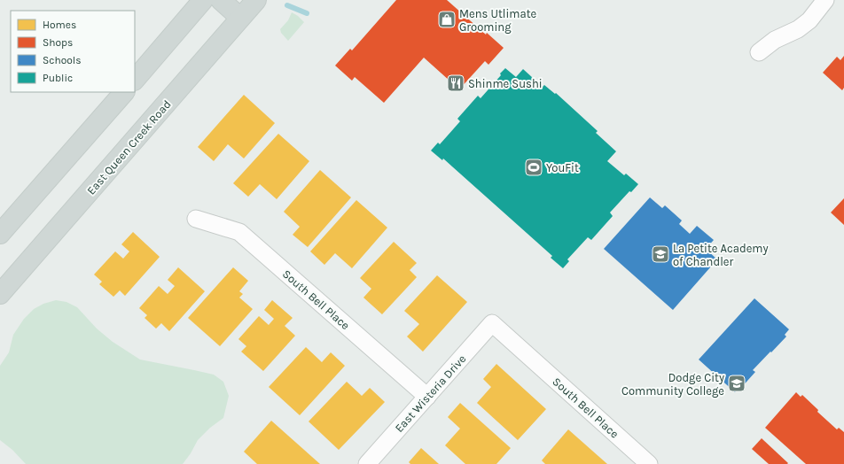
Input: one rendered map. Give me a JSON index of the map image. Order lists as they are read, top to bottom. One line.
{"streets":{"main road":["East Queen Creek Road"],"street":["South Bell Place","East Wisteria Drive"]},"crossings":[["South Bell Place","East Wisteria Drive"]],"places":{"shop":["Mens Utlimate Grooming"],"restaurant":["Shinme Sushi"],"sports":["YouFit"],"school or university":["La Petite Academy of Chandler","Dodge City Community College"]},"legend":["Homes","Shops","Schools","Public"]}
